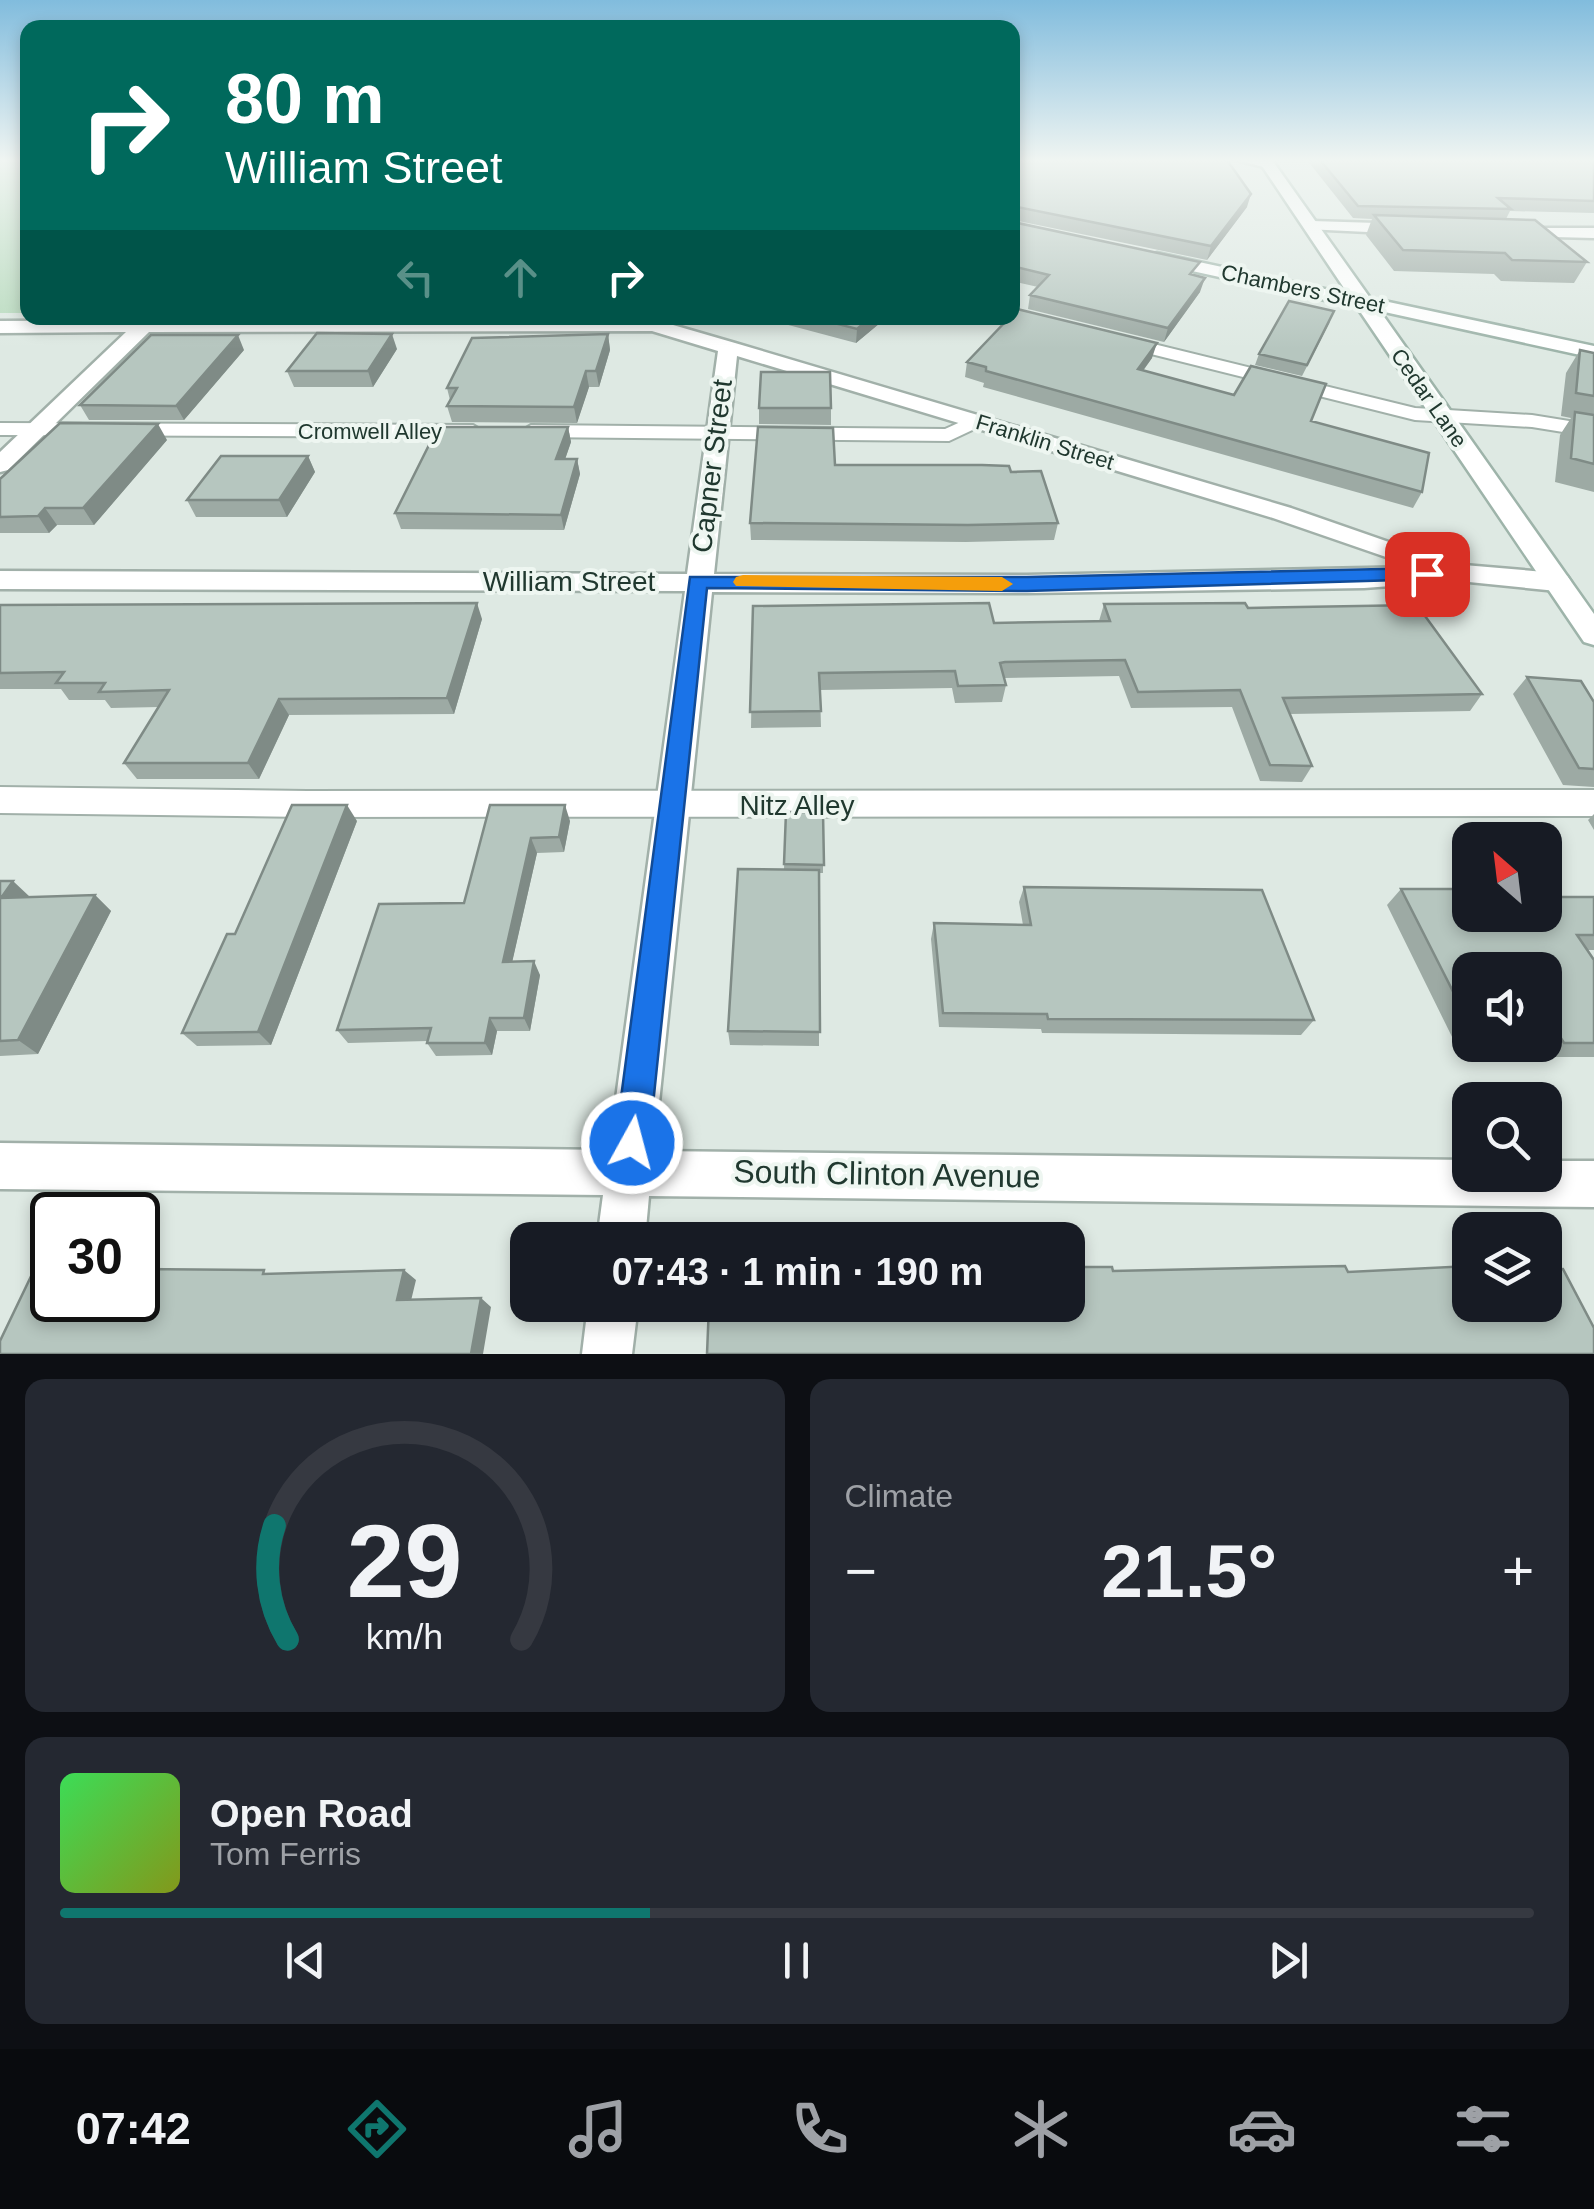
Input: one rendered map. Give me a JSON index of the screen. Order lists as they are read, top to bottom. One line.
{"streets":{"street":["Chambers Street","Cedar Lane","Franklin Street","Capner Street","William Street","South Clinton Avenue"],"lane":["Cromwell Alley","Nitz Alley"]},"crossings":[["Chambers Street","Cedar Lane"],["Cedar Lane","William Street"],["Cromwell Alley","Franklin Street"],["Cromwell Alley","Capner Street"],["Franklin Street","Capner Street"],["Franklin Street","William Street"],["Capner Street","William Street"],["Capner Street","Nitz Alley"],["Capner Street","South Clinton Avenue"]],"north":"top left","page":{"turn":["80 m","William Street"],"limit":"30","trip":"07:43 · 1 min · 190 m","tile":"Climate","heat":["−","21.5°","+"],"song":["Open Road","Tom Ferris"],"tabs":"07:42","gauge":["29","km/h"]}}
